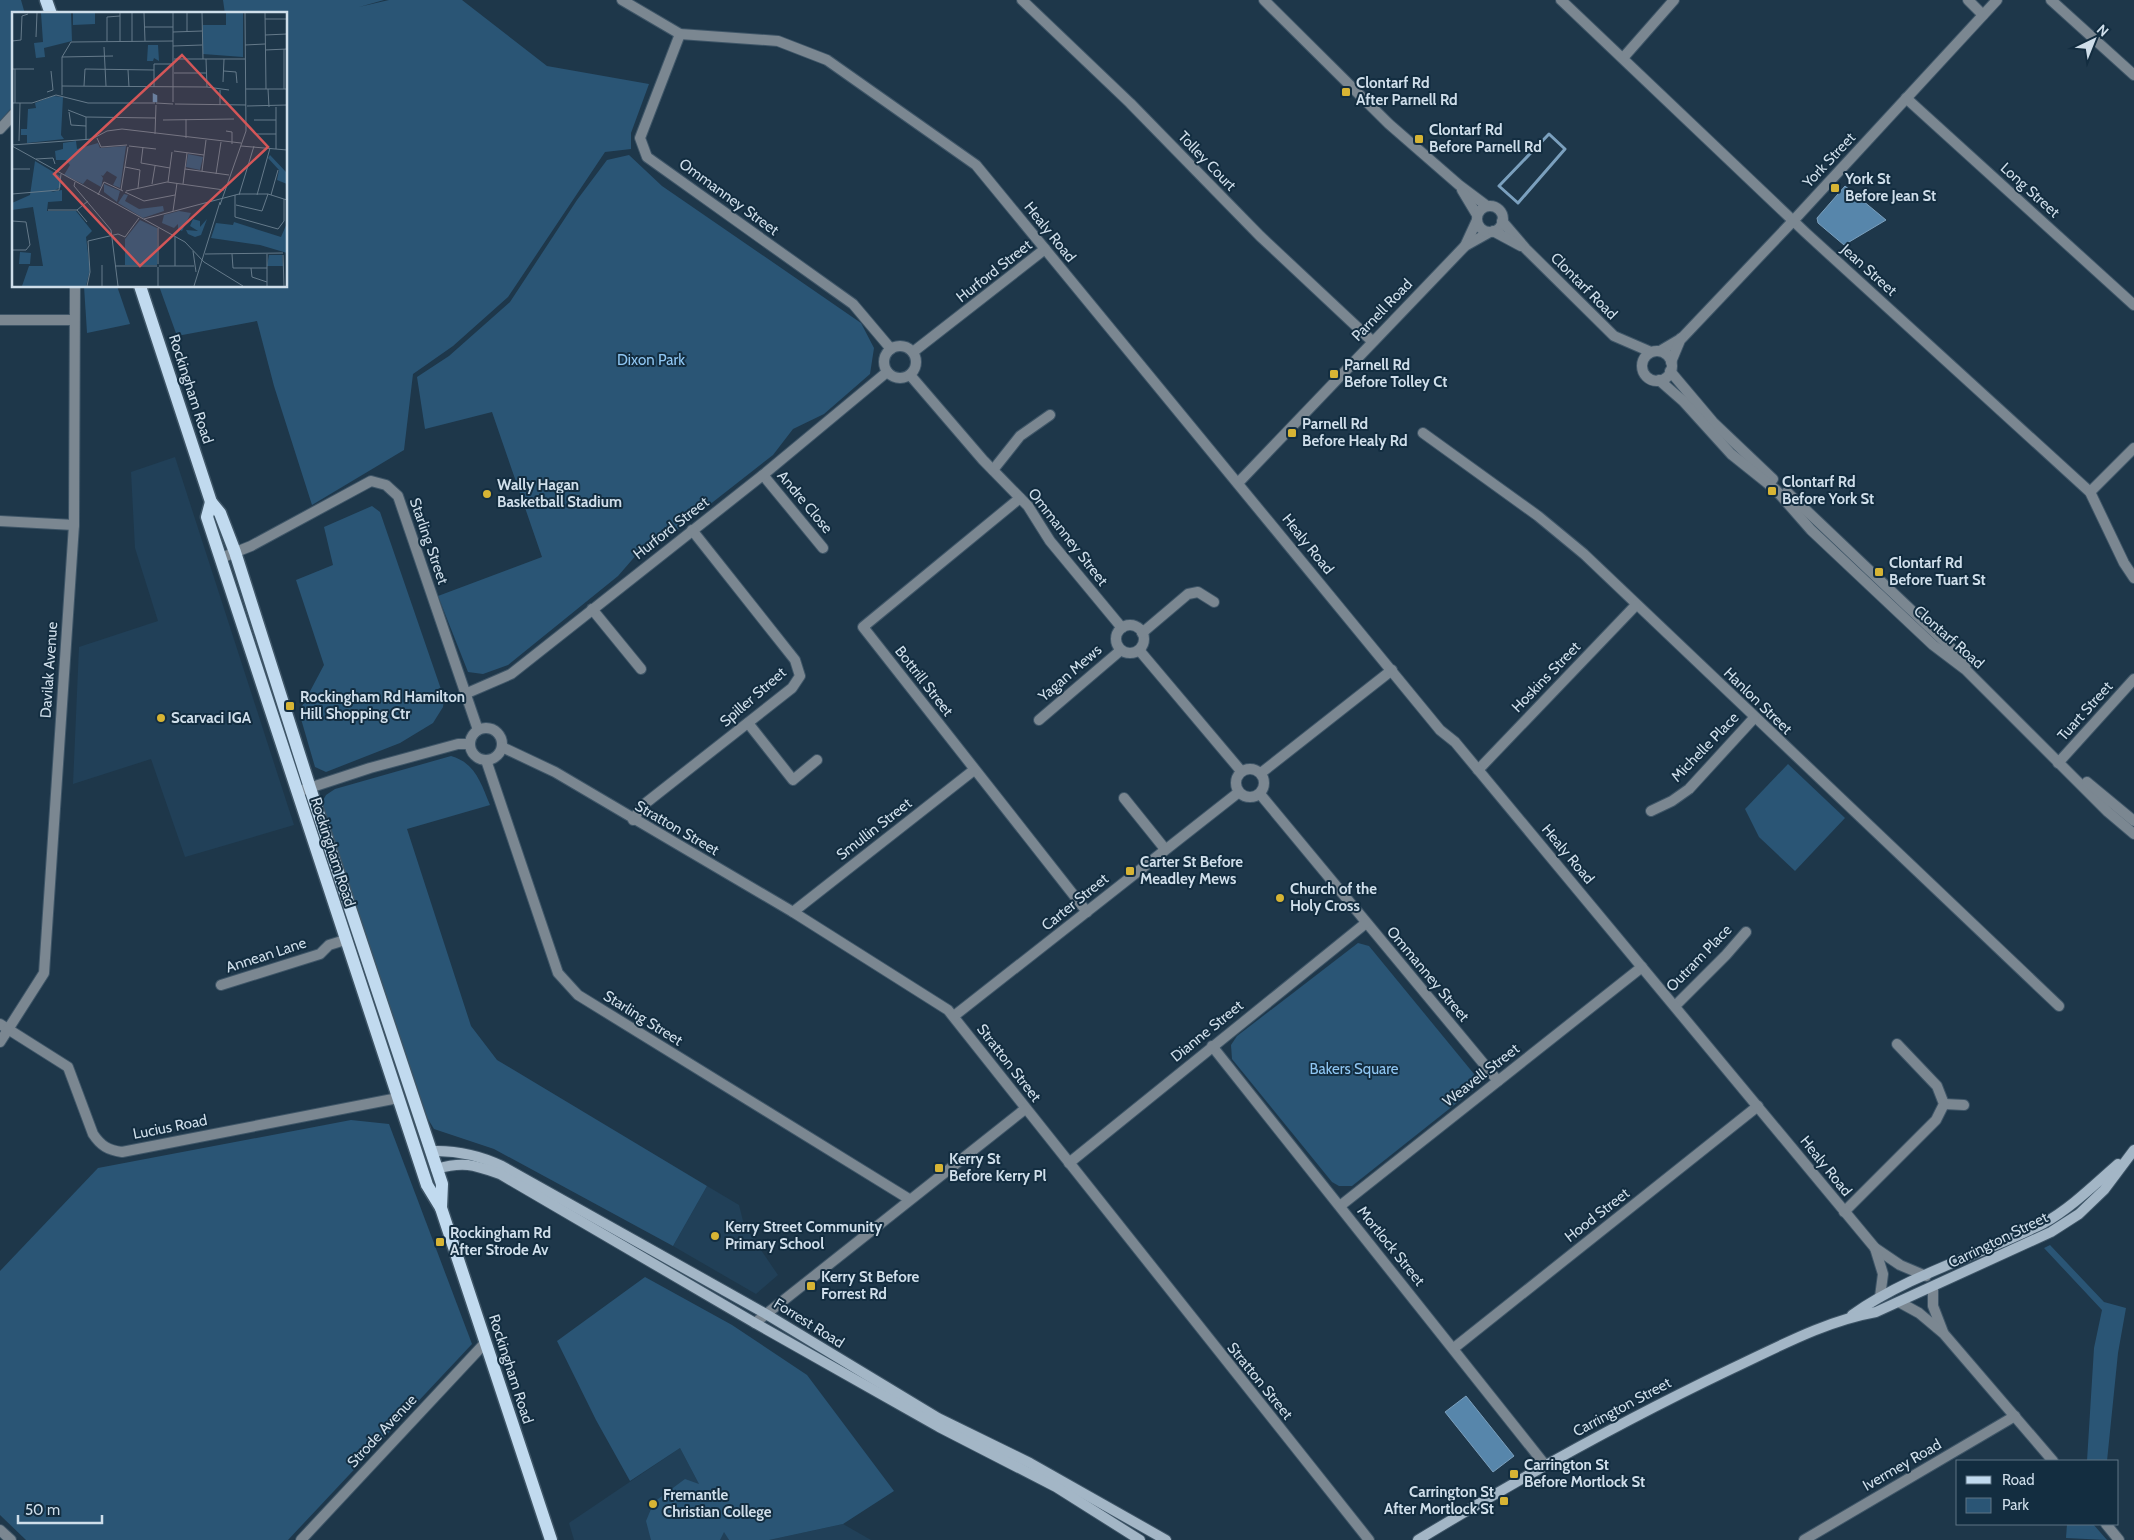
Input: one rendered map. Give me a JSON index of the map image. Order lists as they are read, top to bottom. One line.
{"streets":{"main road":["Rockingham Road","Carrington Street","Forrest Road"],"street":["York Street","Tolley Court","Long Street","Ommanney Street","Healy Road","Jean Street","Hurford Street","Clontarf Road","Parnell Road","Andre Close","Starling Street","Davilak Avenue","Yagan Mews","Hoskins Street","Bottrill Street","Spiller Street","Hanlon Street","Tuart Street","Michelle Place","Stratton Street","Smullin Street","Carter Street","Annean Lane","Outram Place","Dianne Street","Weavell Street","Lucius Road","Hood Street","Mortlock Street","Strode Avenue","Ivermey Road"]},"crossings":[["York Street","Long Street"],["York Street","Jean Street"],["York Street","Clontarf Road"],["Tolley Court","Parnell Road"],["Ommanney Street","Healy Road"],["Ommanney Street","Hurford Street"],["Ommanney Street","Yagan Mews"],["Ommanney Street","Bottrill Street"],["Ommanney Street","Carter Street"],["Ommanney Street","Dianne Street"],["Ommanney Street","Weavell Street"],["Healy Road","Hurford Street"],["Healy Road","Parnell Road"],["Healy Road","Hoskins Street"],["Healy Road","Outram Place"],["Healy Road","Weavell Street"],["Healy Road","Hood Street"],["Healy Road","Carrington Street"],["Hurford Street","Andre Close"],["Hurford Street","Starling Street"],["Hurford Street","Spiller Street"],["Clontarf Road","Parnell Road"],["Clontarf Road","Tuart Street"],["Rockingham Road","Starling Street"],["Rockingham Road","Annean Lane"],["Rockingham Road","Lucius Road"],["Rockingham Road","Forrest Road"],["Rockingham Road","Strode Avenue"],["Starling Street","Stratton Street"],["Davilak Avenue","Lucius Road"],["Hoskins Street","Hanlon Street"],["Bottrill Street","Smullin Street"],["Bottrill Street","Carter Street"],["Spiller Street","Stratton Street"],["Hanlon Street","Michelle Place"],["Stratton Street","Smullin Street"],["Stratton Street","Carter Street"],["Stratton Street","Dianne Street"],["Dianne Street","Mortlock Street"],["Weavell Street","Mortlock Street"],["Hood Street","Mortlock Street"],["Carrington Street","Mortlock Street"]],"parks":["Dixon Park","Bakers Square"],"places":{"transit":["Clontarf Rd After Parnell Rd","Clontarf Rd Before Parnell Rd","York St Before Jean St","Parnell Rd Before Tolley Ct","Parnell Rd Before Healy Rd","Clontarf Rd Before York St","Clontarf Rd Before Tuart St","Rockingham Rd Hamilton Hill Shopping Ctr","Carter St Before Meadley Mews","Kerry St Before Kerry Pl","Rockingham Rd After Strode Av","Kerry St Before Forrest Rd","Carrington St Before Mortlock St","Carrington St After Mortlock St"],"other":["Wally Hagan Basketball Stadium","Scarvaci IGA","Church of the Holy Cross","Kerry Street Community Primary School","Fremantle Christian College"]},"legend":["Road","Park"],"scale_bar":"50 m","north":"top right"}
